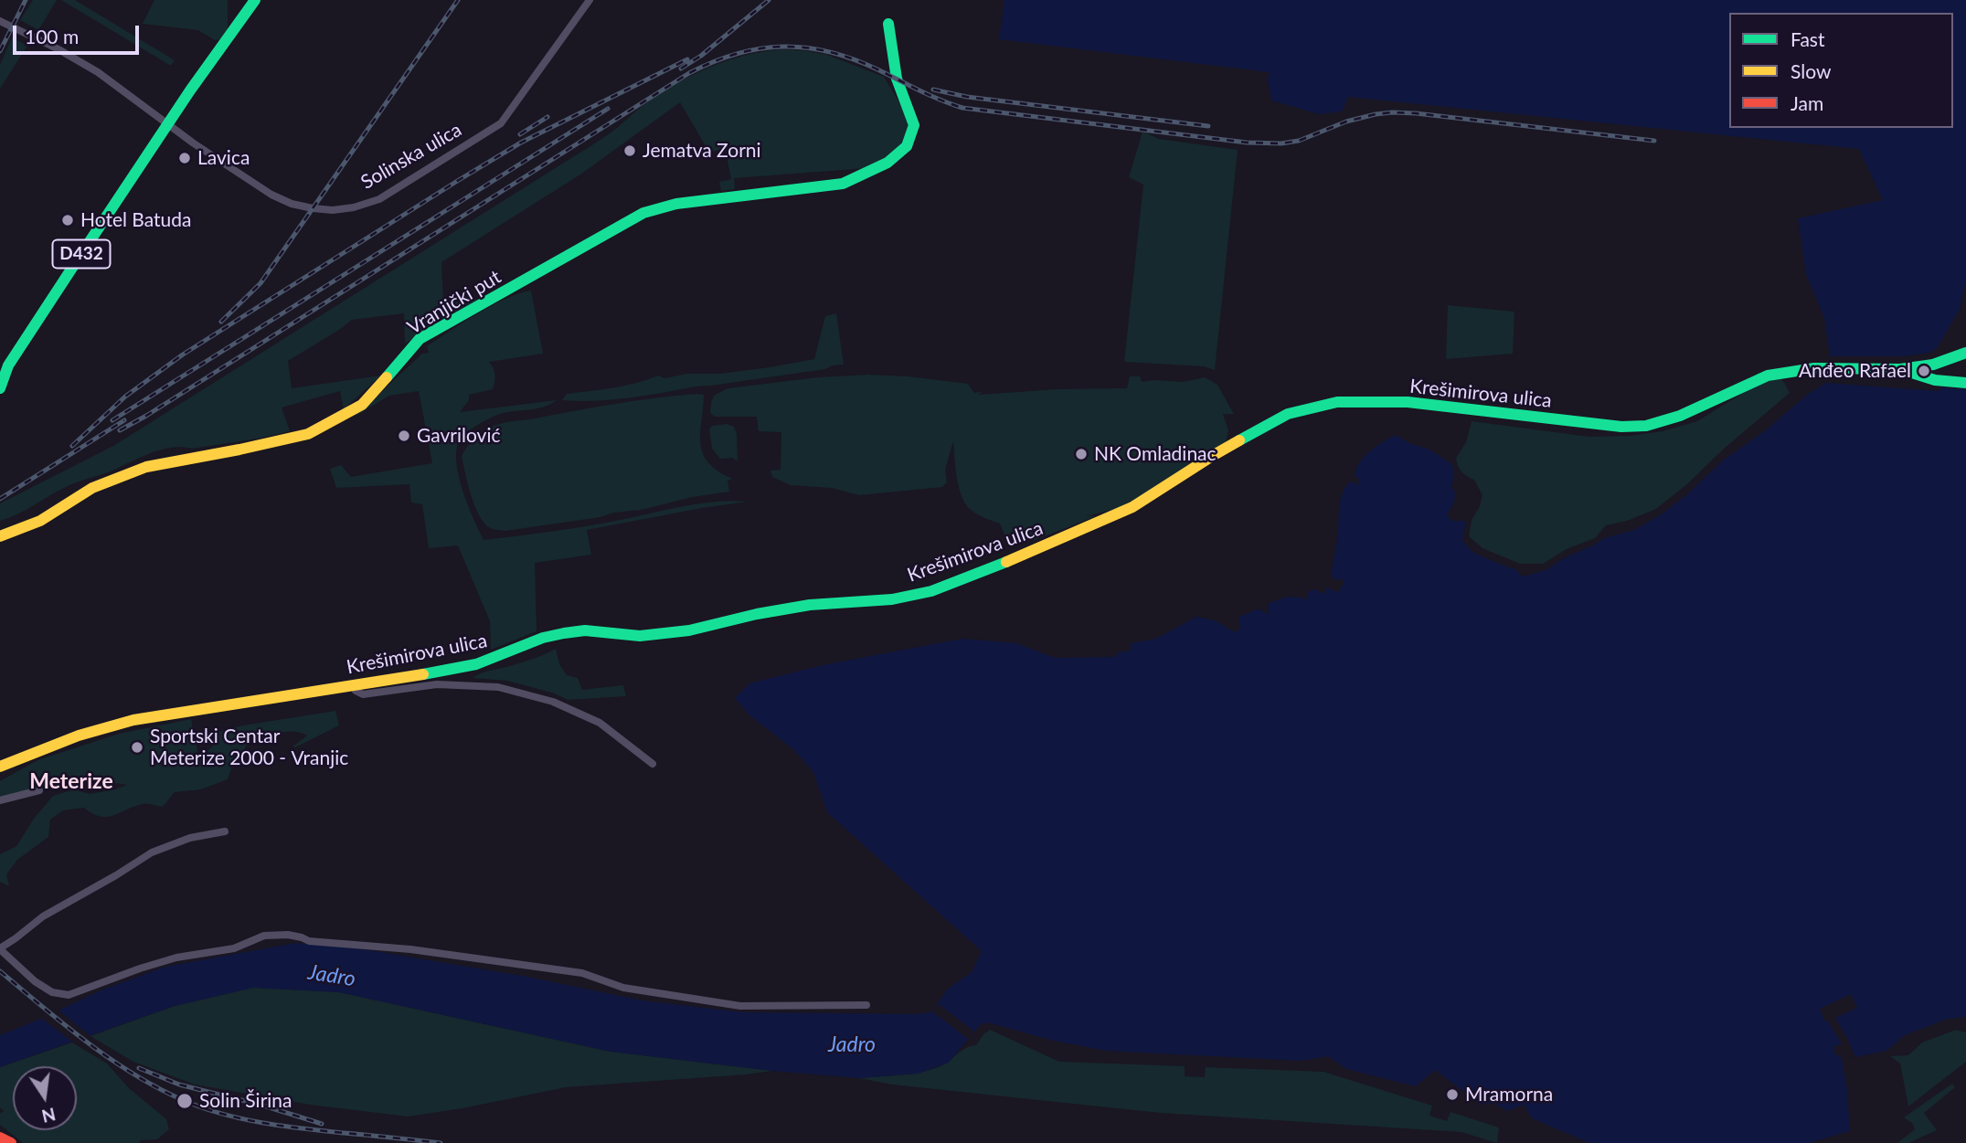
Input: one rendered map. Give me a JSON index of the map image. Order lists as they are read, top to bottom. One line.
{"streets":{"main road":["D432","Vranjički put","Krešimirova ulica"],"street":["Solinska ulica"]},"crossings":[["Solinska ulica","D432"]],"districts":["Meterize"],"water":["Jadro"],"places":["Jematva Zorni","Lavica","Hotel Batuda","Anđeo Rafael","Gavrilović","NK Omladinac","Sportski Centar Meterize 2000 - Vranjic","Mramorna","Solin Širina"],"legend":["Fast","Slow","Jam"],"scale_bar":"100 m","north":"bottom"}
